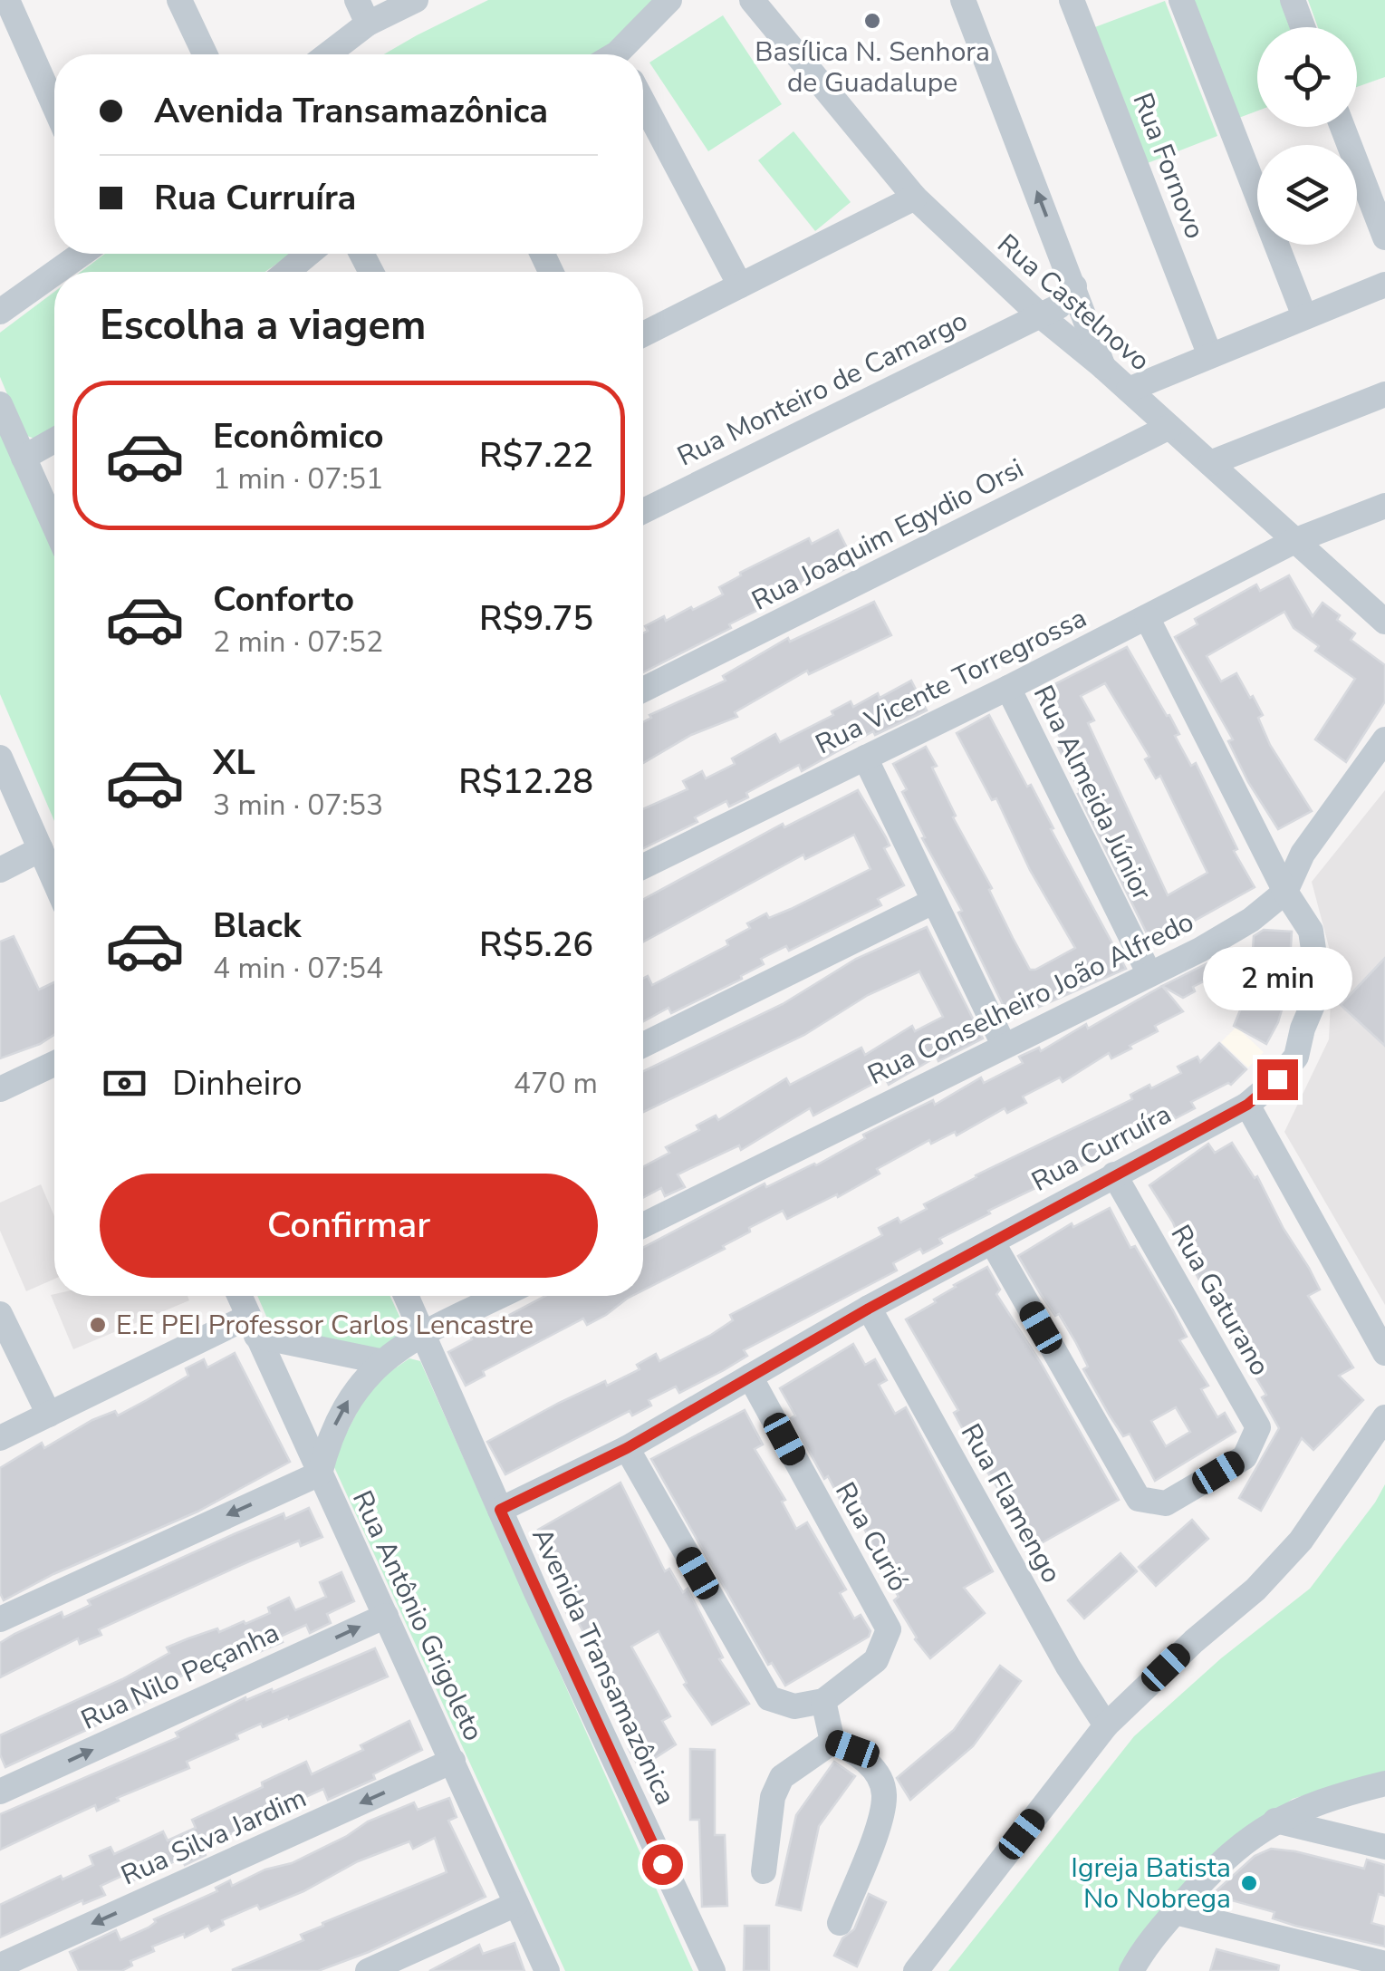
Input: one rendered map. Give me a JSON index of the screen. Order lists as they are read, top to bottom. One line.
{"streets":{"street":["Rua Fornovo","Rua Castelnovo","Rua Monteiro de Camargo","Rua Joaquim Egydio Orsi","Rua Vicente Torregrossa","Rua Almeida Júnior","Rua Conselheiro João Alfredo","Rua Curruíra","Rua Gaturano","Rua Flamengo","Rua Curió","Rua Antônio Grigoleto","Avenida Transamazônica","Rua Nilo Peçanha","Rua Silva Jardim"]},"crossings":[["Rua Castelnovo","Rua Monteiro de Camargo"],["Rua Castelnovo","Rua Joaquim Egydio Orsi"],["Rua Castelnovo","Rua Vicente Torregrossa"],["Rua Vicente Torregrossa","Rua Almeida Júnior"],["Rua Vicente Torregrossa","Rua Curruíra"],["Rua Almeida Júnior","Rua Conselheiro João Alfredo"],["Rua Conselheiro João Alfredo","Rua Curruíra"],["Rua Curruíra","Rua Gaturano"],["Rua Curruíra","Rua Flamengo"],["Rua Curruíra","Rua Curió"],["Rua Curruíra","Avenida Transamazônica"],["Rua Antônio Grigoleto","Rua Nilo Peçanha"],["Rua Antônio Grigoleto","Rua Silva Jardim"]],"places":["Basílica N. Senhora de Guadalupe","E.E PEI Professor Carlos Lencastre","Igreja Batista No Nobrega"],"page":{"banner":["Avenida Transamazônica","Rua Curruíra"],"heading":"Escolha a viagem","list":[{"name":"Econômico","note":"1 min · 07:51","value":"R$7.22"},{"name":"Conforto","note":"2 min · 07:52","value":"R$9.75"},{"name":"XL","note":"3 min · 07:53","value":"R$12.28"},{"name":"Black","note":"4 min · 07:54","value":"R$5.26"}],"bubble":"2 min","pay":["Dinheiro","470 m"],"buttons":"Confirmar"}}
